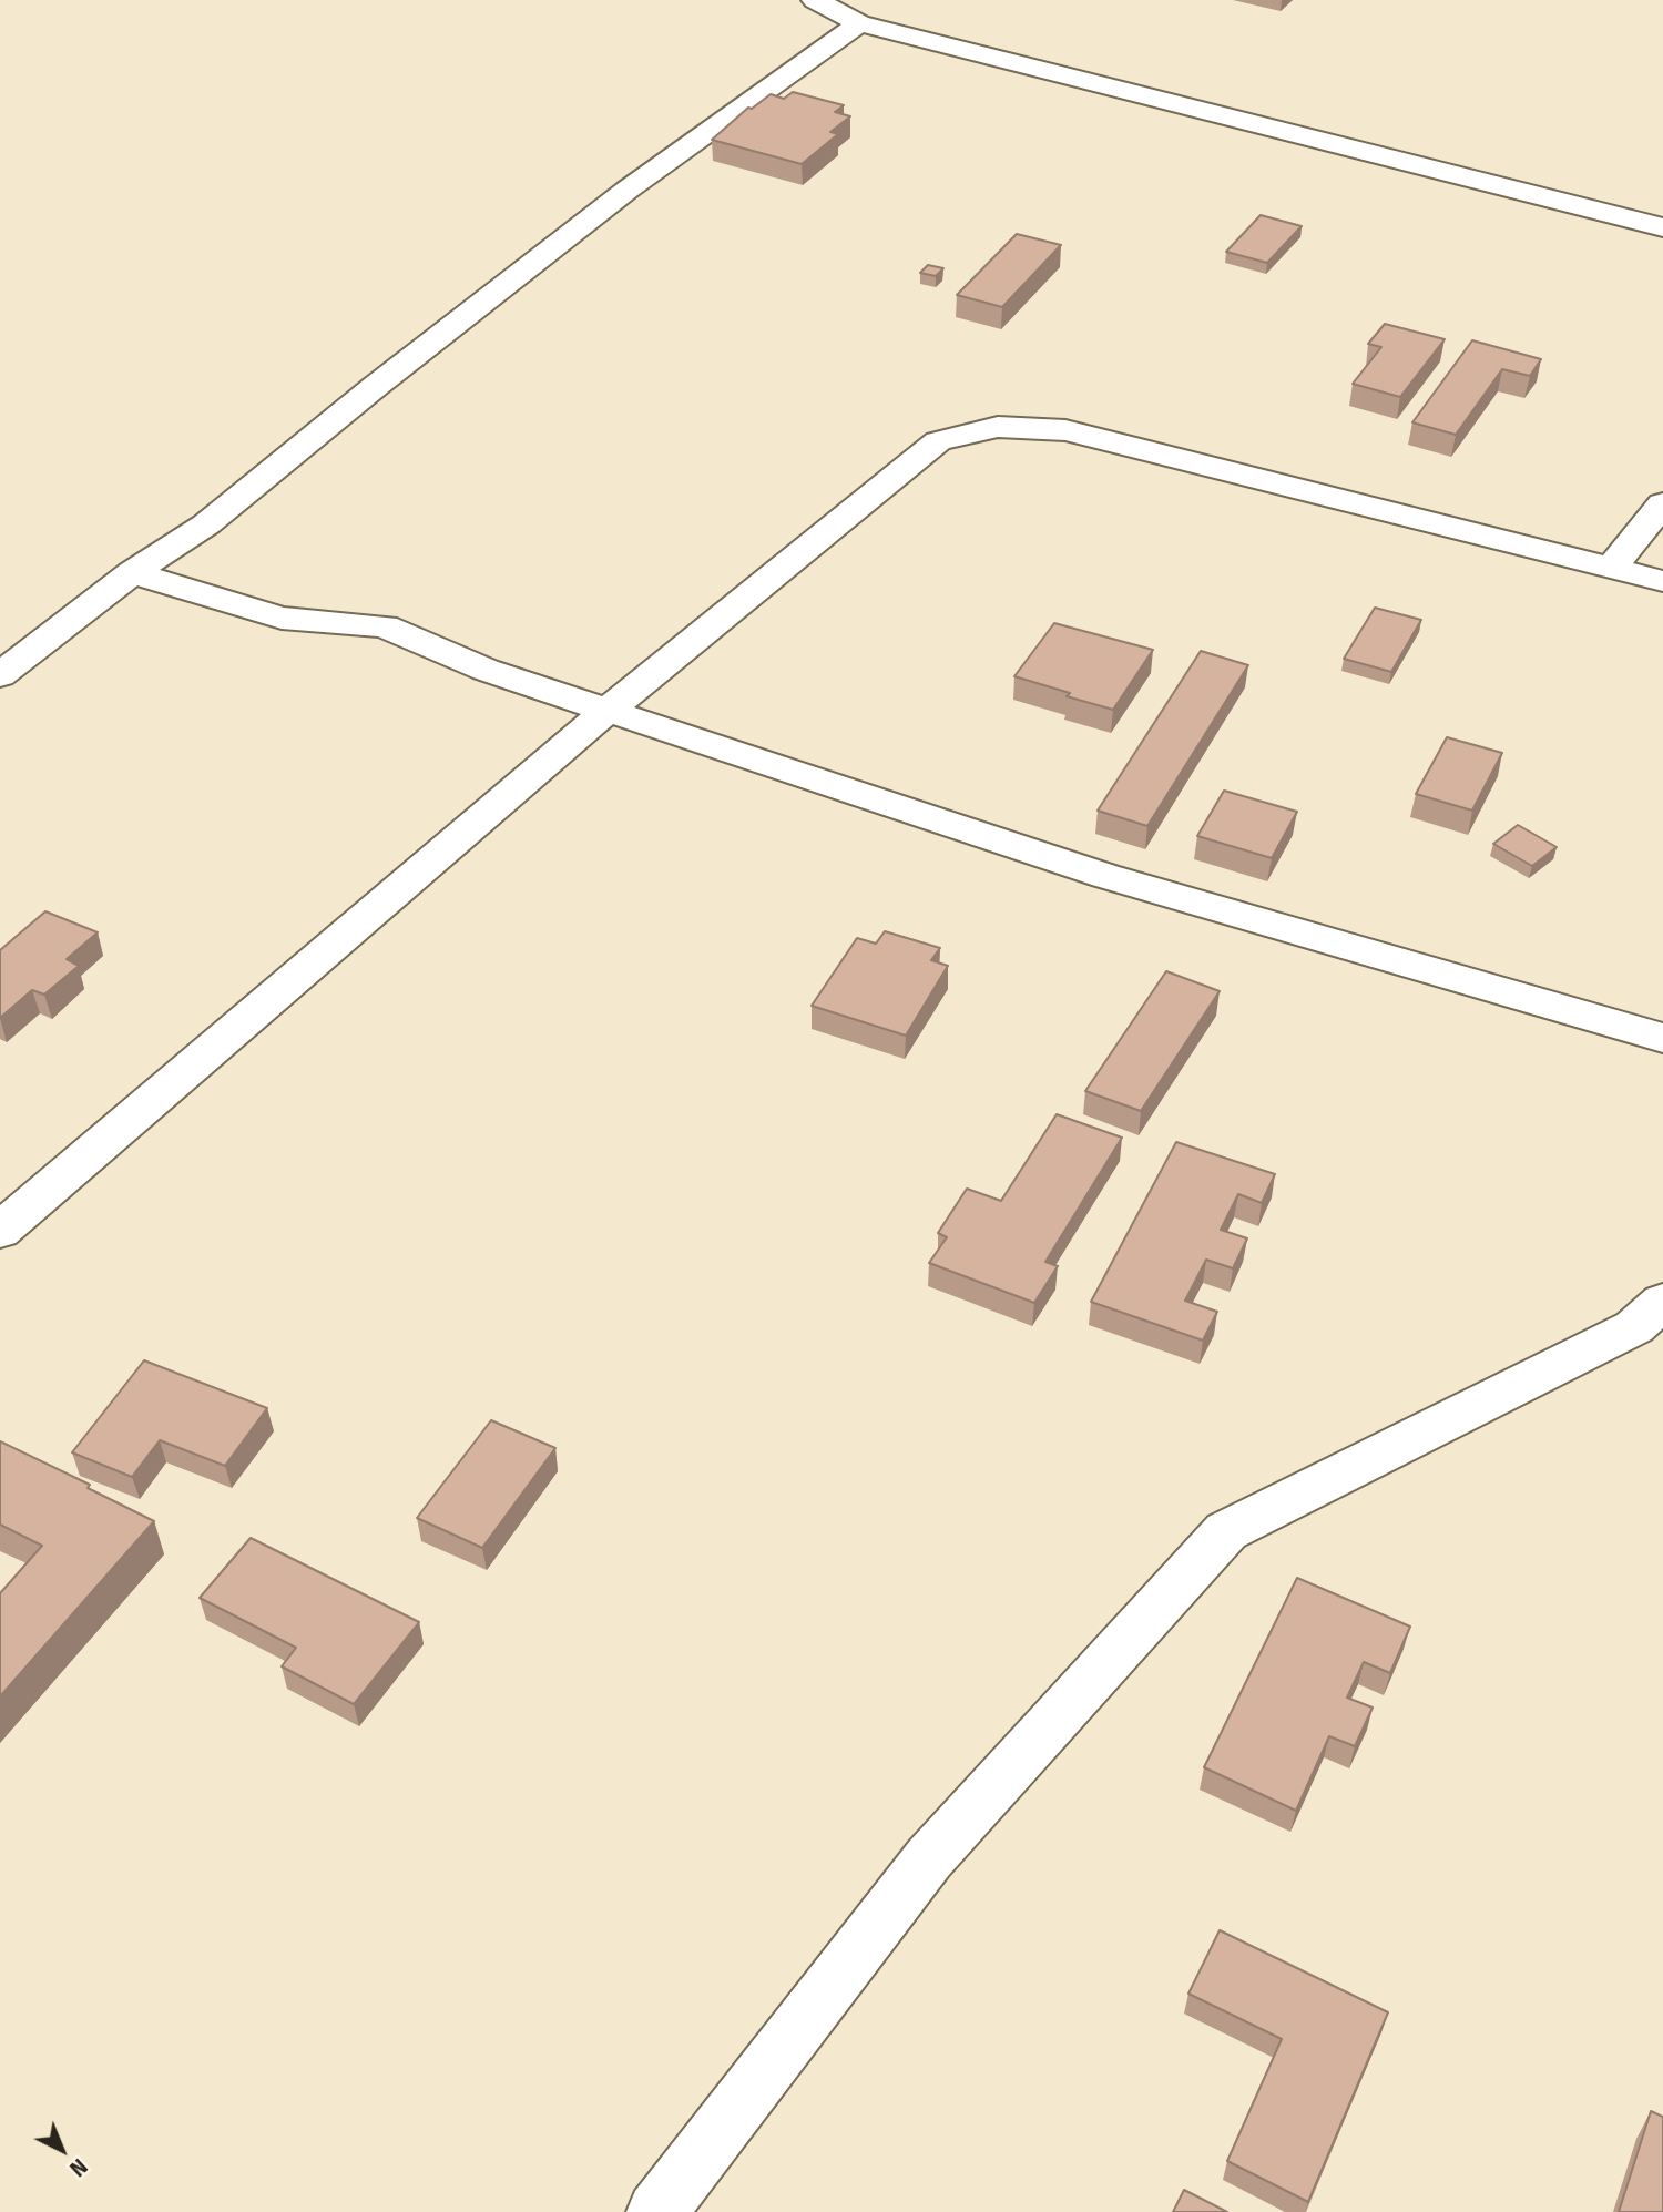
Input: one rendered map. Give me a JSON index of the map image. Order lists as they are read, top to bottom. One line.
{"north":"bottom right"}
